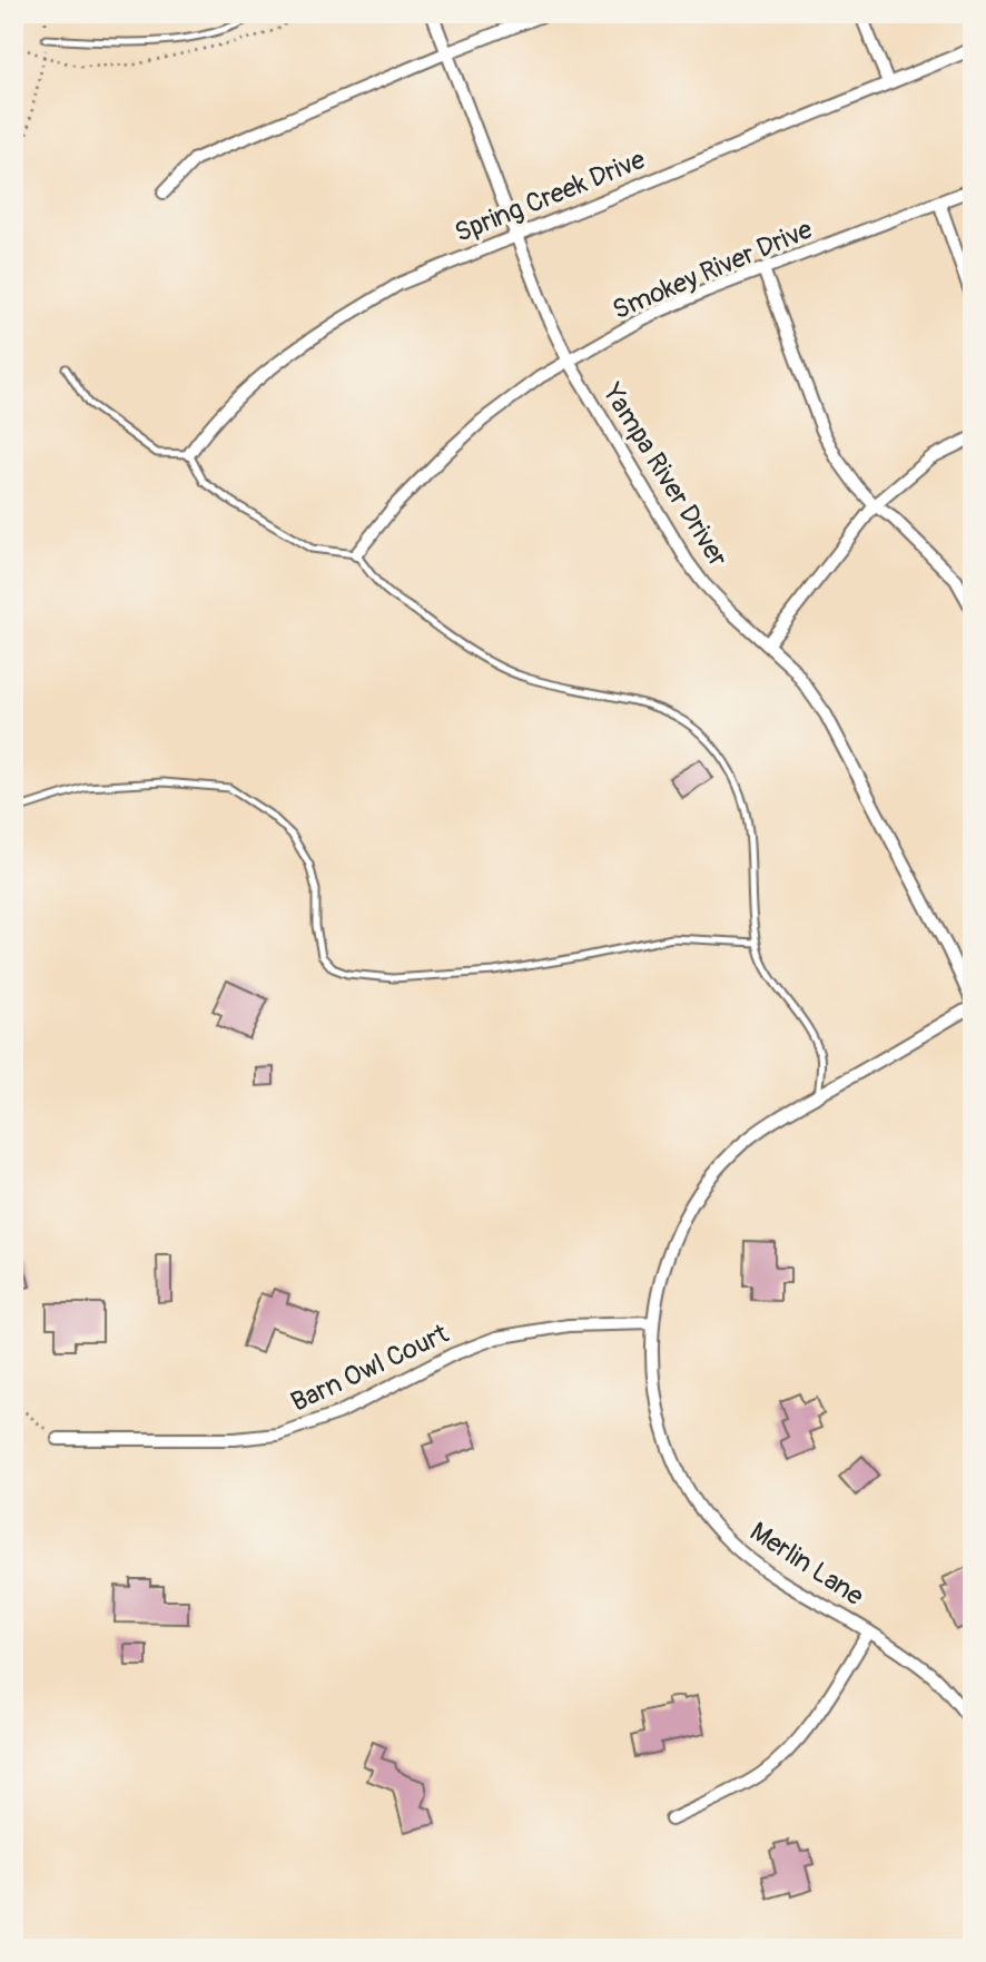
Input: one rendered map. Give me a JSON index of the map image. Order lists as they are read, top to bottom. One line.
{"streets":{"street":["Spring Creek Drive","Smokey River Drive","Yampa River Driver","Barn Owl Court","Merlin Lane"]},"crossings":[["Spring Creek Drive","Yampa River Driver"],["Smokey River Drive","Yampa River Driver"],["Yampa River Driver","Merlin Lane"],["Barn Owl Court","Merlin Lane"]]}
